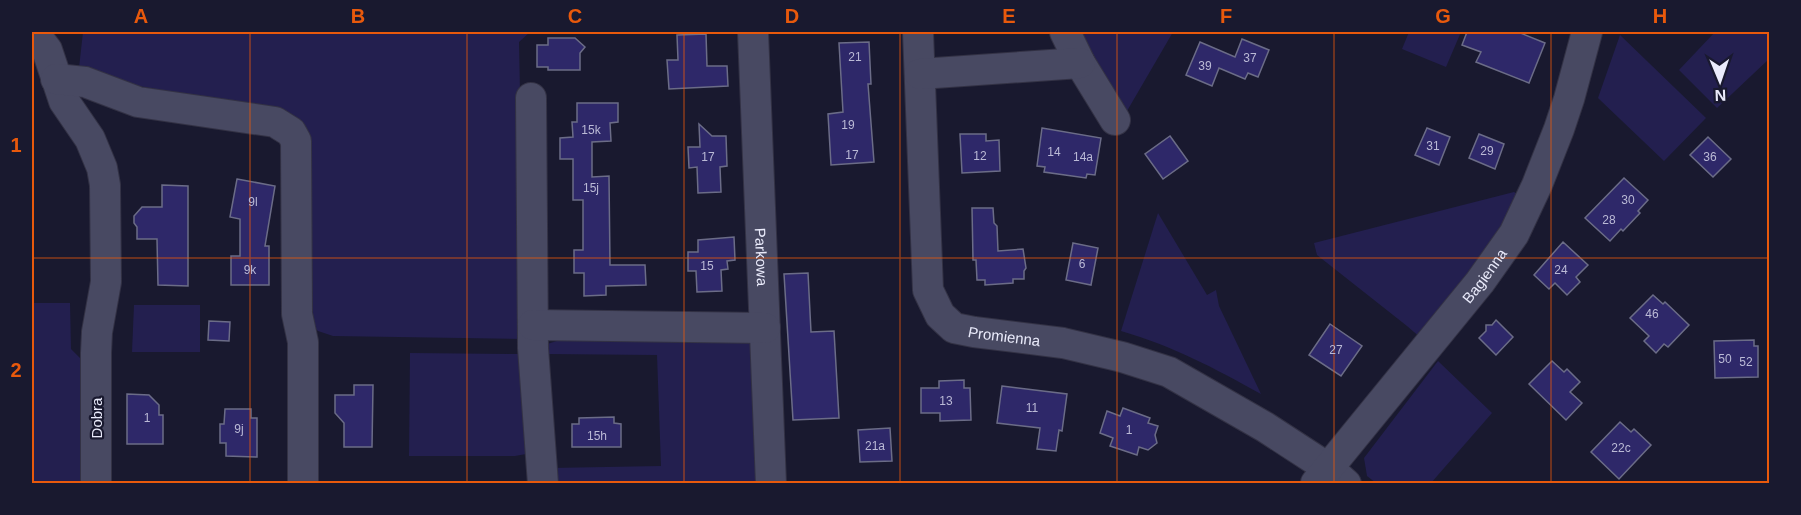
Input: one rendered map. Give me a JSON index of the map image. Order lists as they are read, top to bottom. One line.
{"streets":{"street":["Parkowa","Bagienna","Promienna","Dobra"]},"crossings":[["Bagienna","Promienna"]],"house_numbers":["21","37","39","19","15k","31","29","14","17","12","17","14a","36","15j","30","9l","28","6","15","9k","24","46","27","50","52","13","11","1","9j","1","15h","21a","22c"],"north":"bottom","grid":{"columns":["A","B","C","D","E","F","G","H"],"rows":["1","2"]}}
